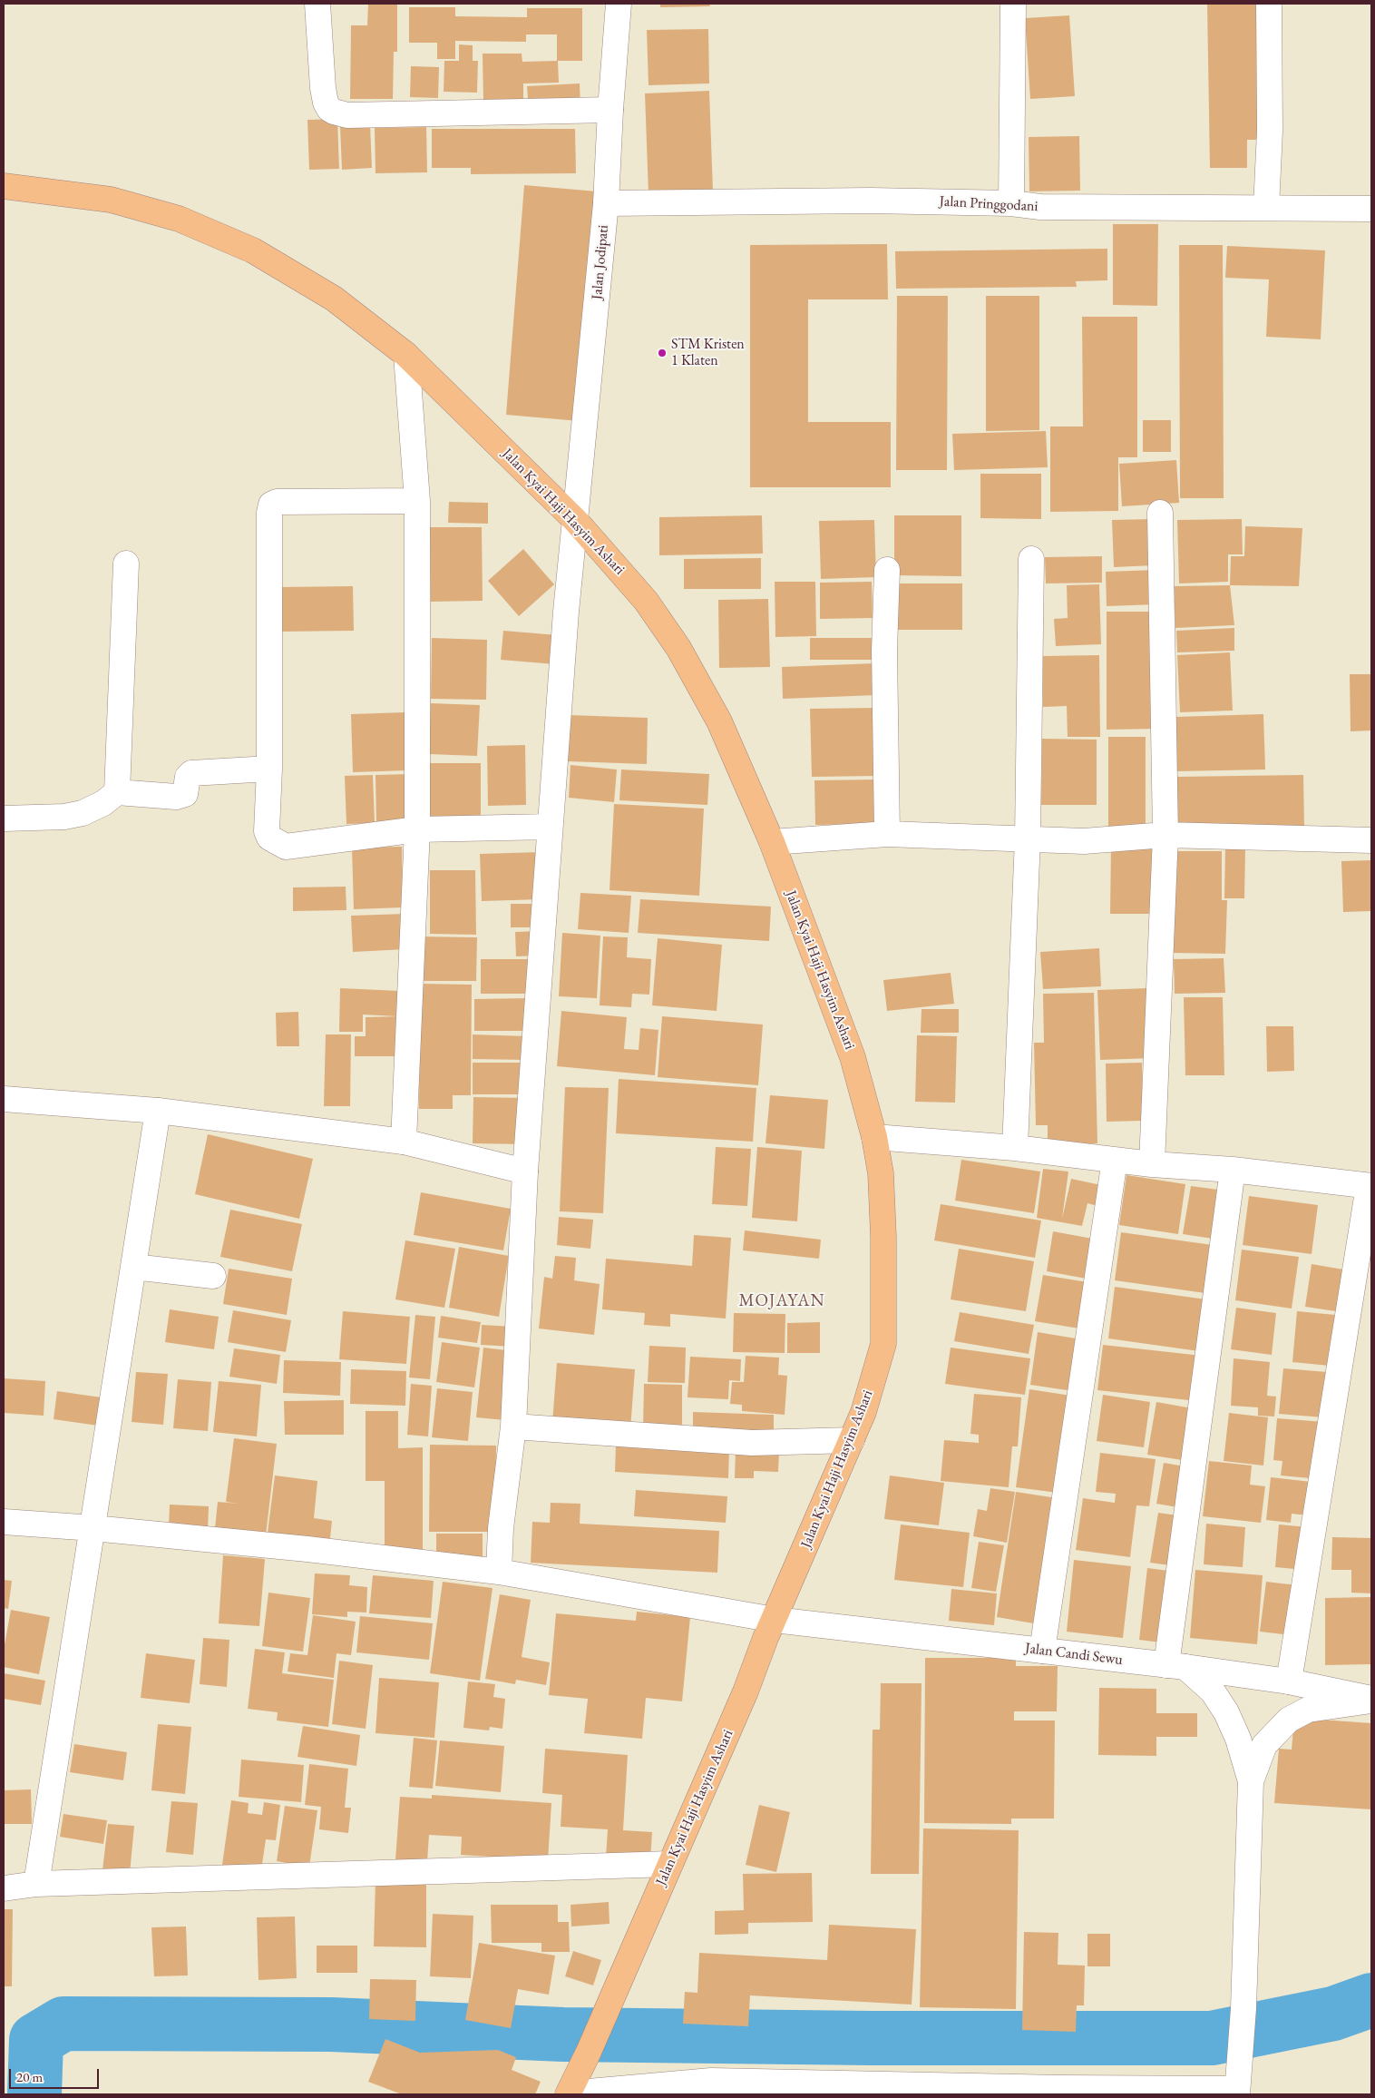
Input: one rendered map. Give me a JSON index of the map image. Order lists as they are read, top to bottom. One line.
{"streets":{"highway":["Jalan Kyai Haji Hasyim Ashari"],"street":["Jalan Pringgodani","Jalan Jodipati","Jalan Candi Sewu"]},"crossings":[["Jalan Pringgodani","Jalan Jodipati"],["Jalan Jodipati","Jalan Kyai Haji Hasyim Ashari"],["Jalan Jodipati","Jalan Candi Sewu"],["Jalan Kyai Haji Hasyim Ashari","Jalan Candi Sewu"]],"districts":["MOJAYAN"],"places":["STM Kristen 1 Klaten"],"scale_bar":"20 m"}
